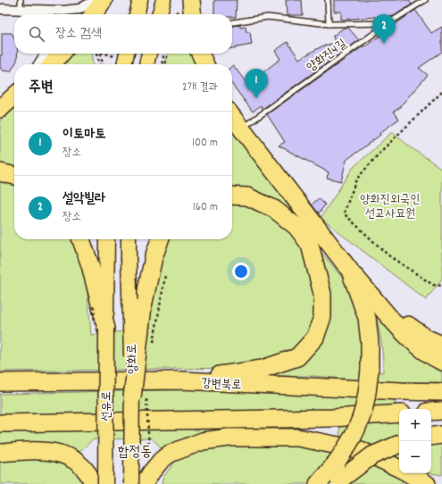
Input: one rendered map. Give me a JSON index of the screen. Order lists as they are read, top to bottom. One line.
{"streets":{"highway":["강변북로"],"main road":["양화로","선유로"],"lane":["양화진4길"]},"districts":["합정동"],"parks":["양화진외국인 선교사묘원"],"page":{"pins":["2","1"],"search":"장소 검색","heading":["주변","2개 결과"],"list":[{"mark":"1","name":"이토마토","note":"장소","value":"100 m"},{"mark":"2","name":"설악빌라","note":"장소","value":"160 m"}],"map_buttons":["+","−"]}}
